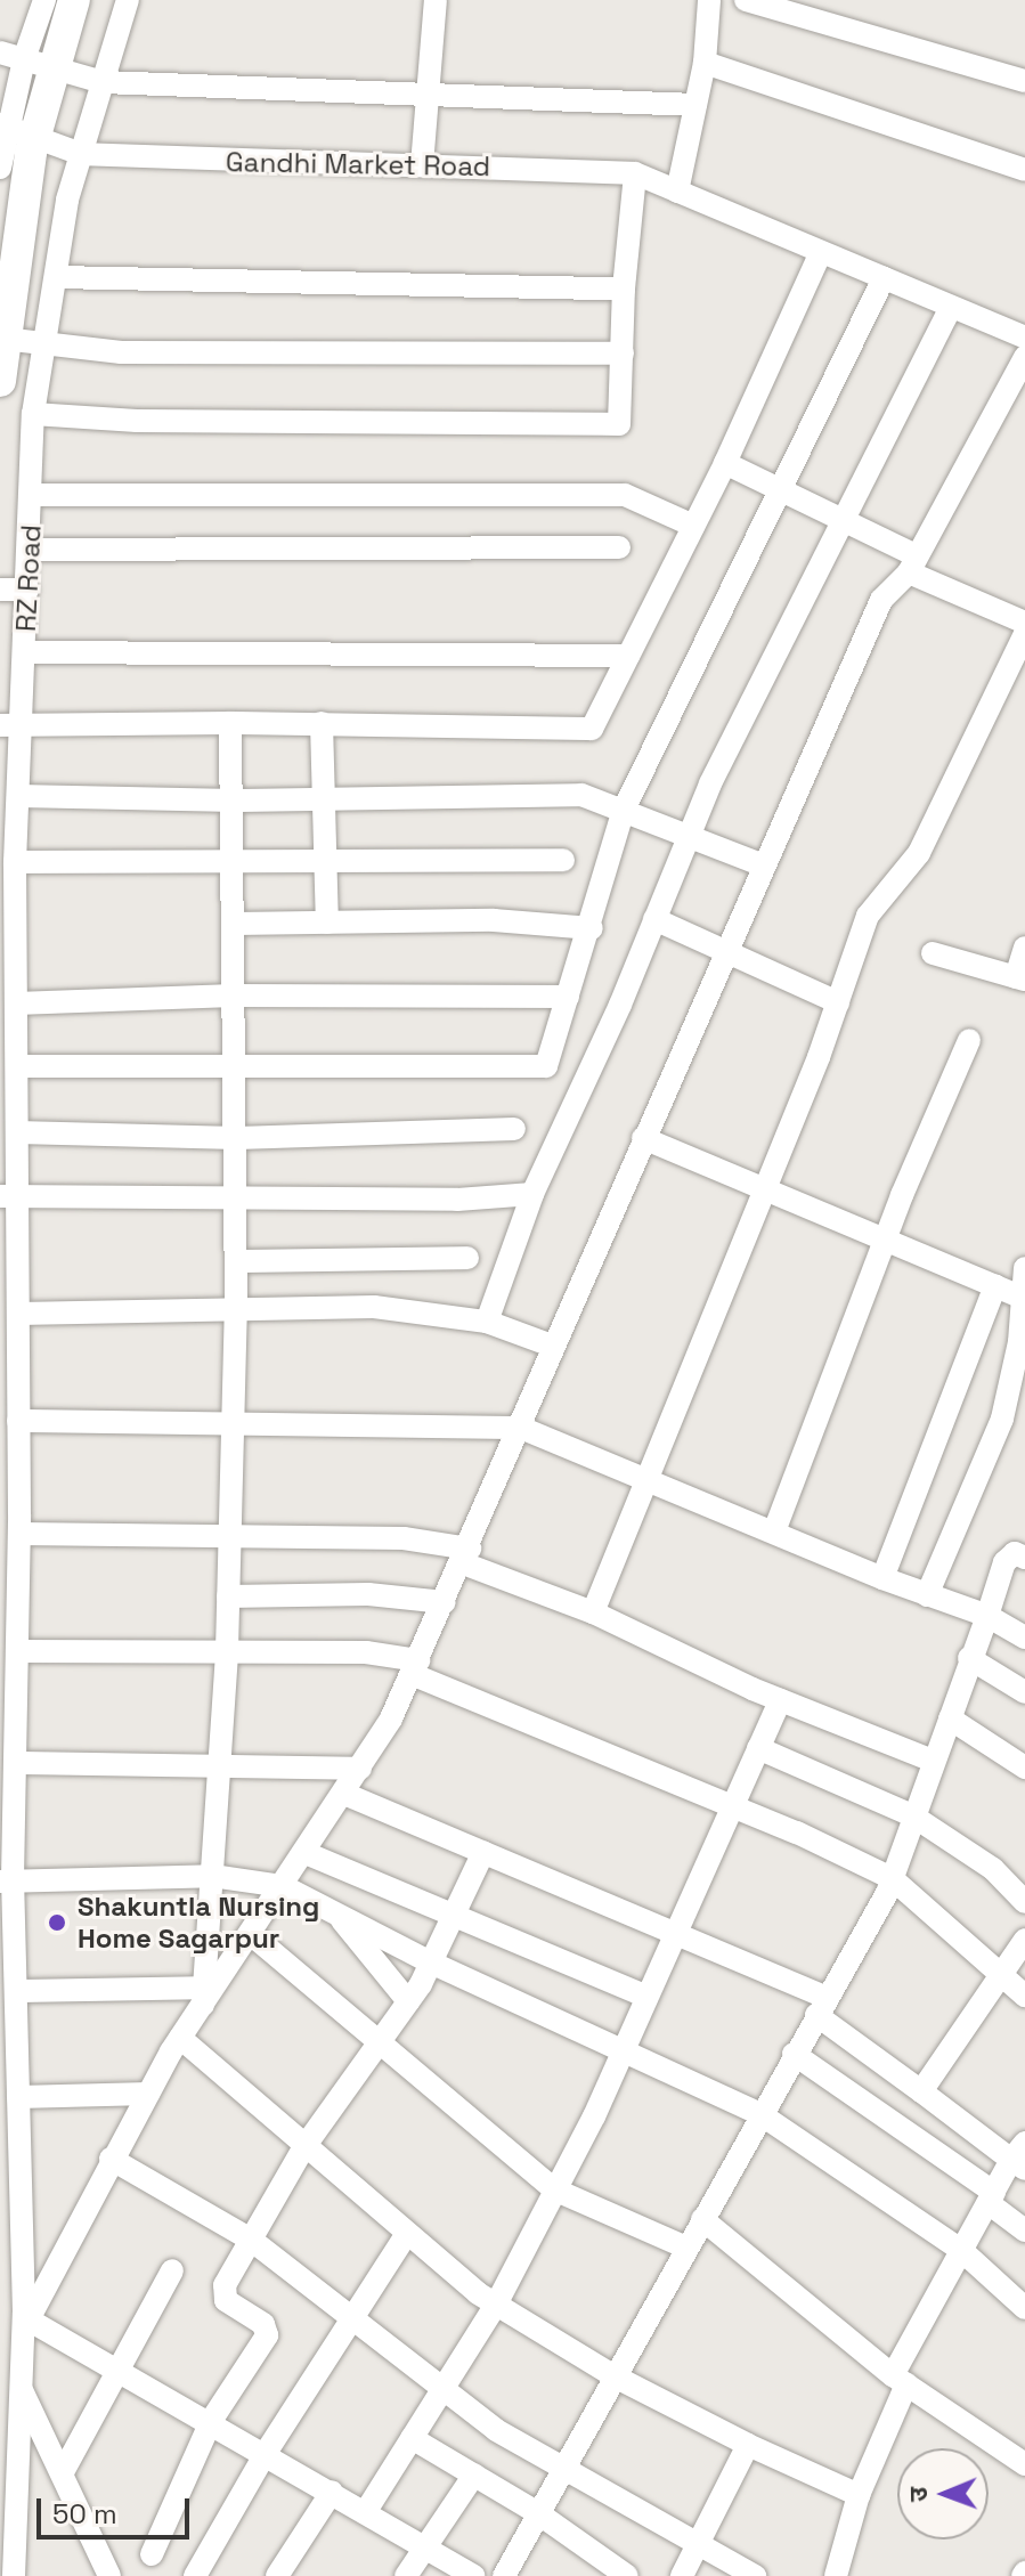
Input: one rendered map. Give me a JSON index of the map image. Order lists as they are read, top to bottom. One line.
{"streets":{"street":["Gandhi Market Road","RZ Road"]},"crossings":[["Gandhi Market Road","RZ Road"]],"places":["Shakuntla Nursing Home Sagarpur"],"scale_bar":"50 m","north":"left"}
